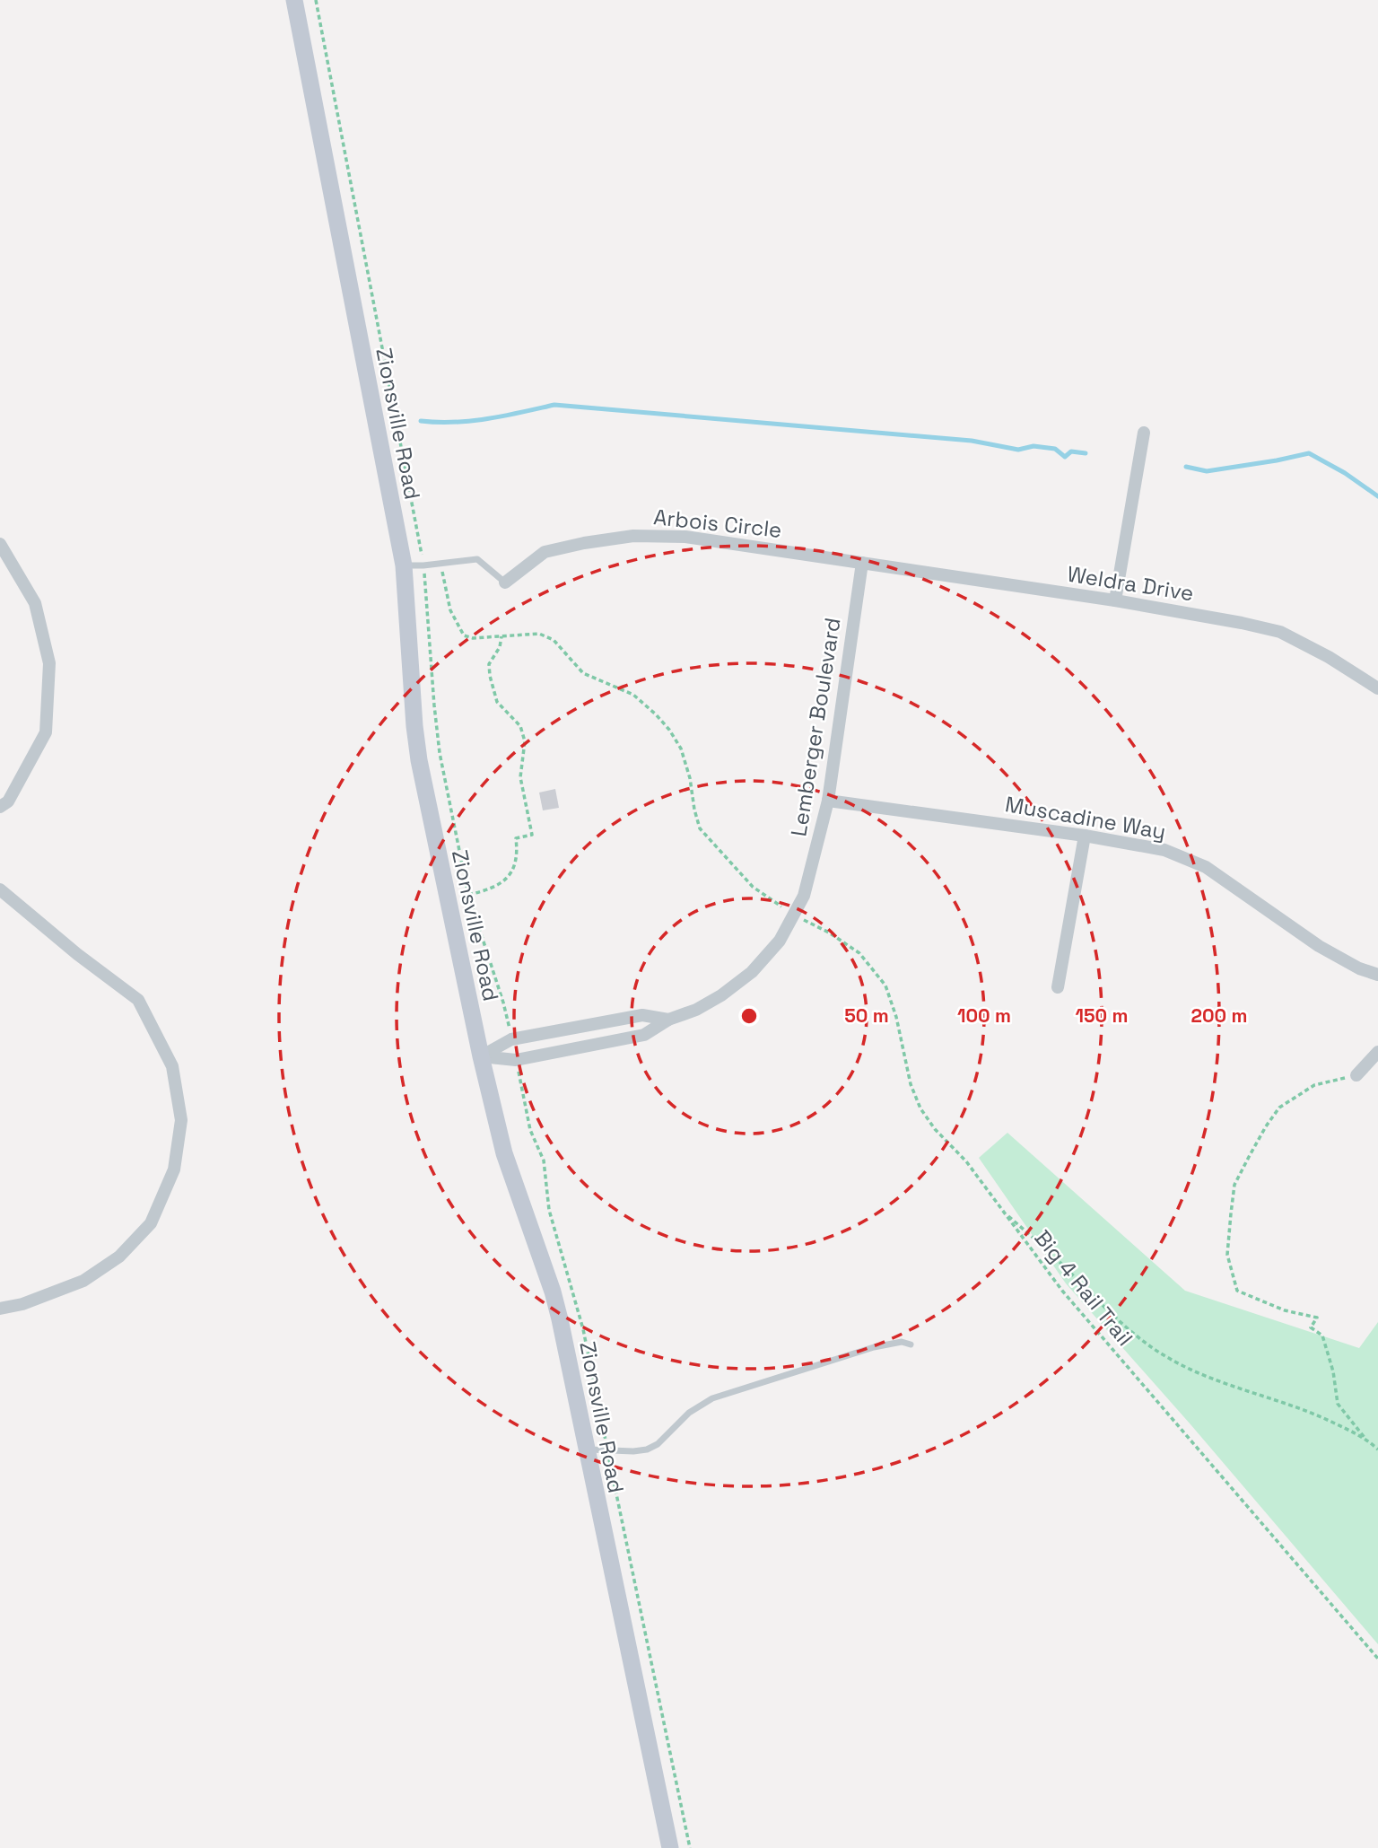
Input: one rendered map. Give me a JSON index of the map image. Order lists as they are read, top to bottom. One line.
{"streets":{"main road":["Zionsville Road"],"street":["Arbois Circle","Weldra Drive","Lemberger Boulevard","Muscadine Way"],"path":["Big 4 Rail Trail"]},"crossings":[["Zionsville Road","Lemberger Boulevard"],["Arbois Circle","Weldra Drive"],["Arbois Circle","Lemberger Boulevard"],["Weldra Drive","Lemberger Boulevard"],["Lemberger Boulevard","Muscadine Way"]],"rings":["50 m","100 m","150 m","200 m"]}
